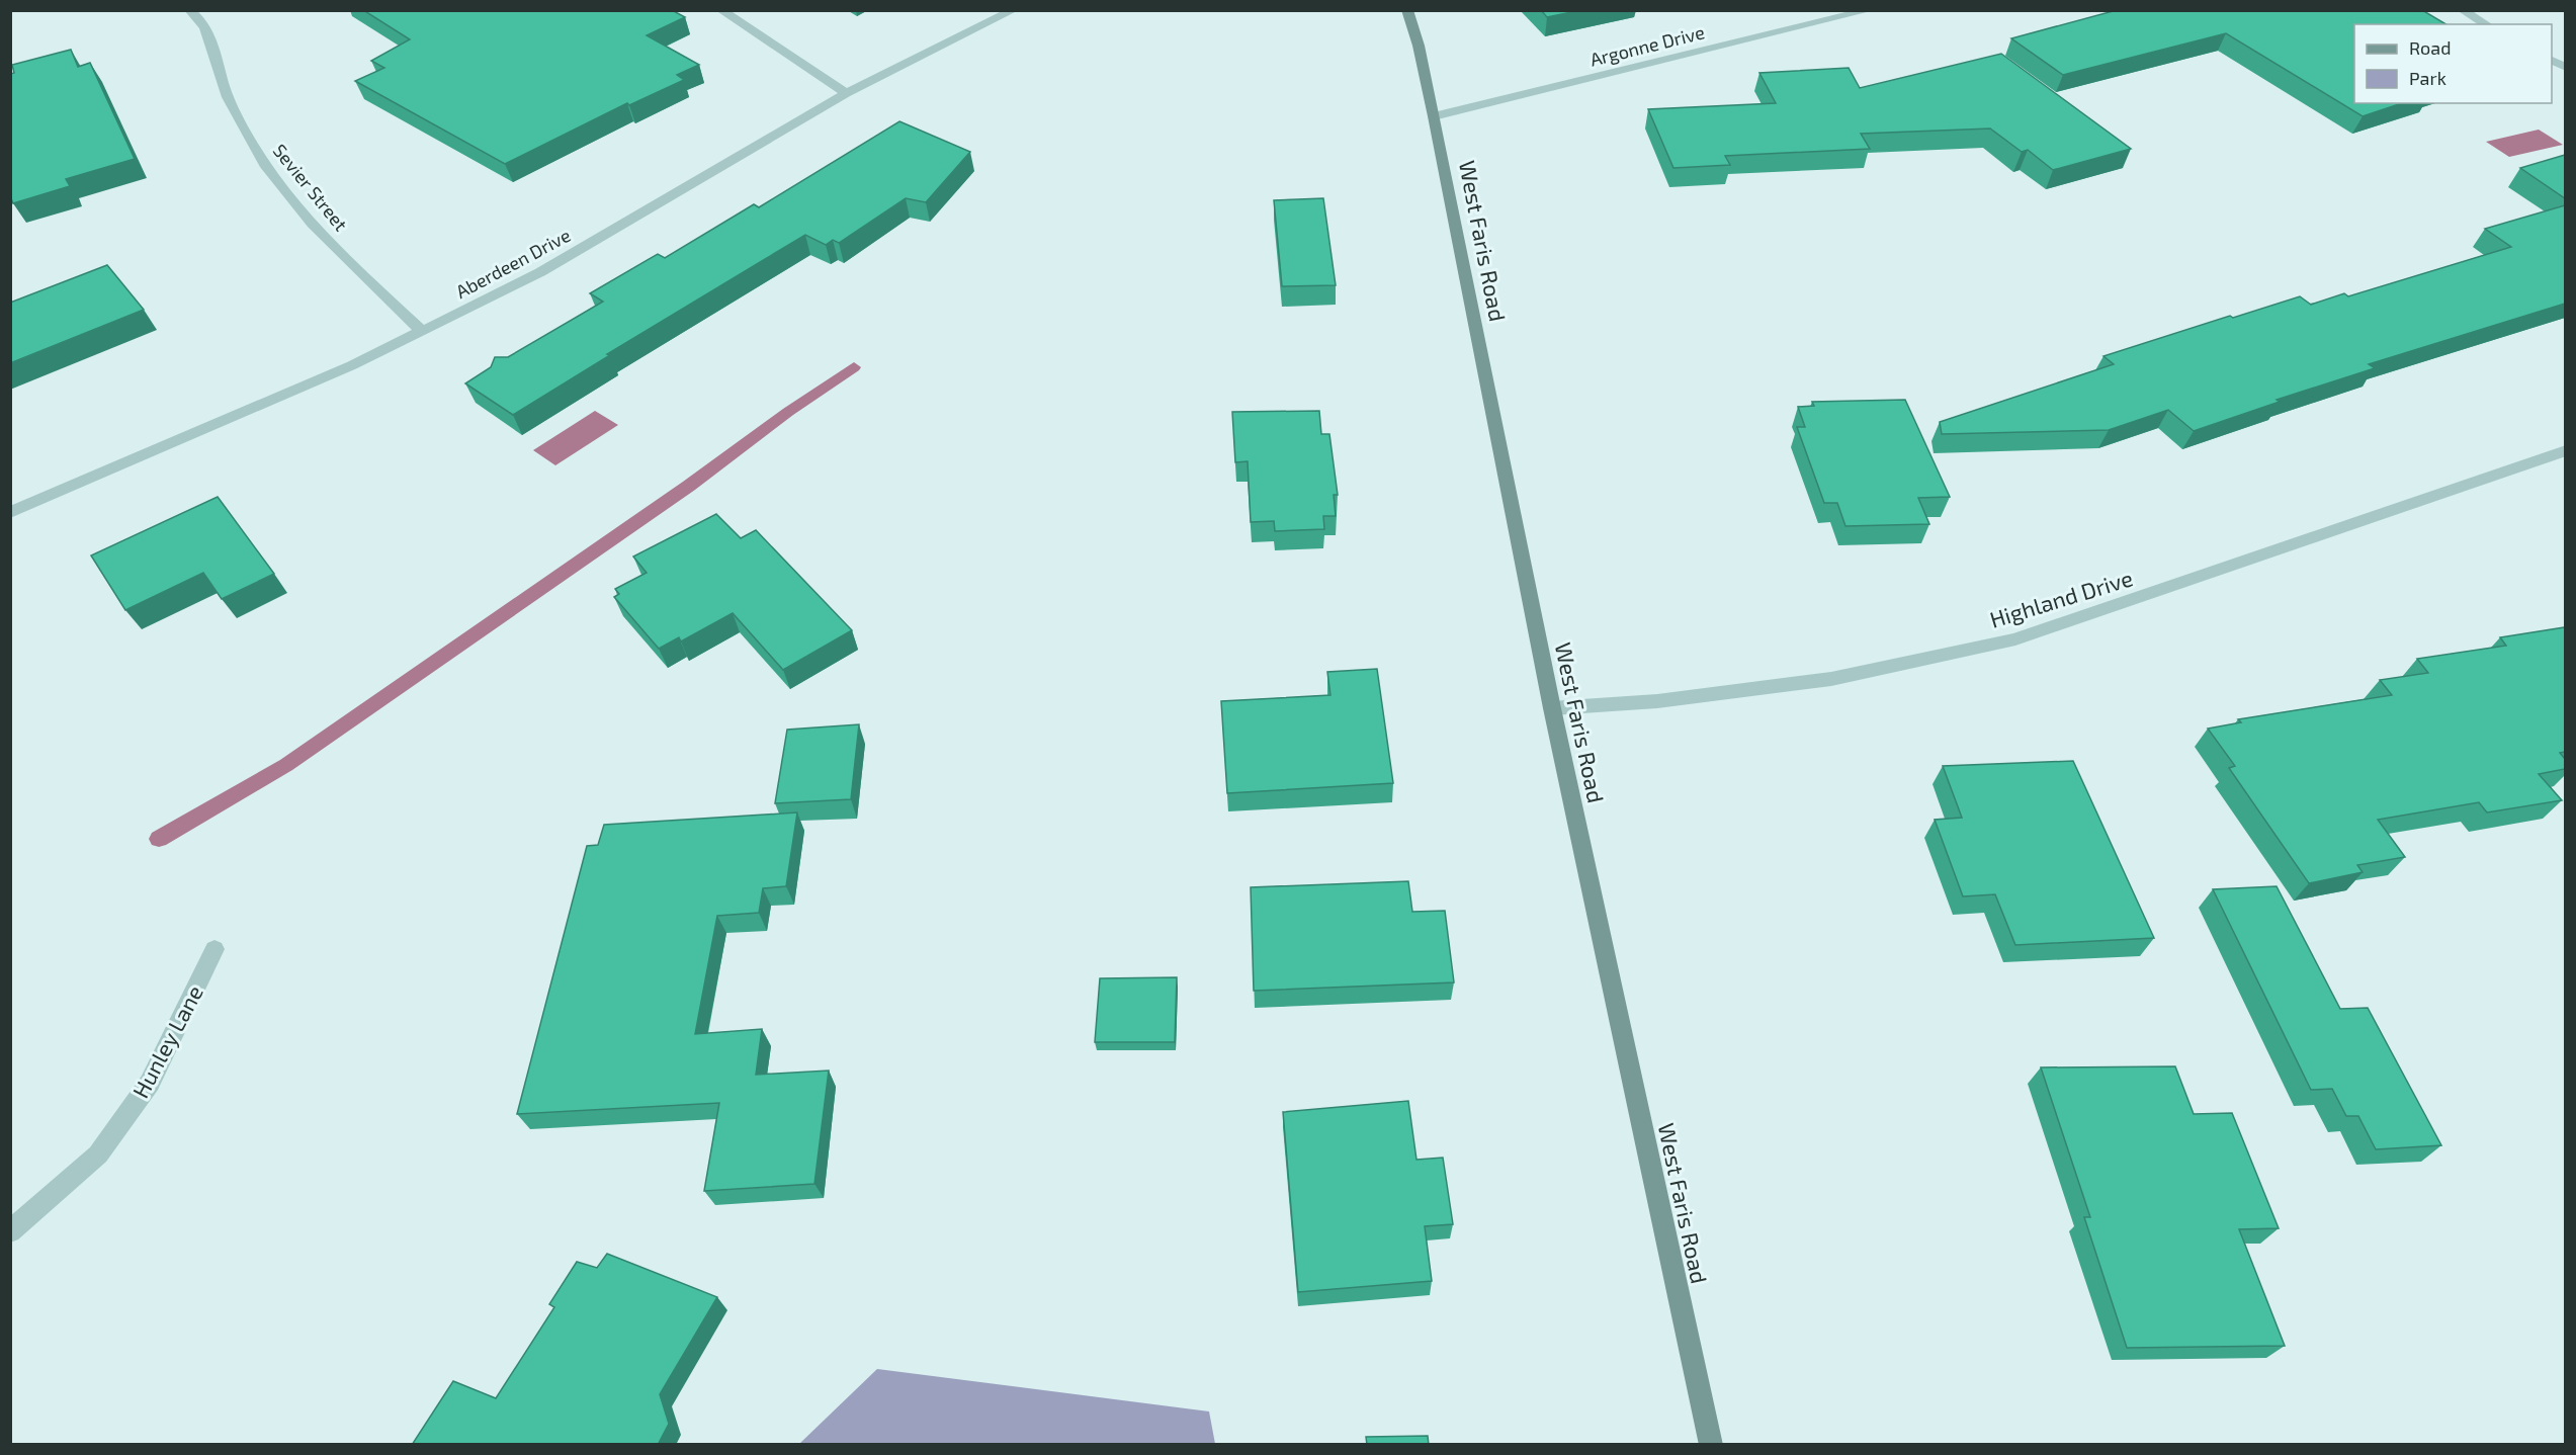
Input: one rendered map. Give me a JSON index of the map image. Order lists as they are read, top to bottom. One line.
{"streets":{"main road":["West Faris Road"],"street":["Argonne Drive","Sevier Street","Aberdeen Drive","Highland Drive","Hunley Lane"]},"crossings":[["Argonne Drive","West Faris Road"],["Sevier Street","Aberdeen Drive"],["West Faris Road","Highland Drive"]],"legend":["Road","Park"]}
